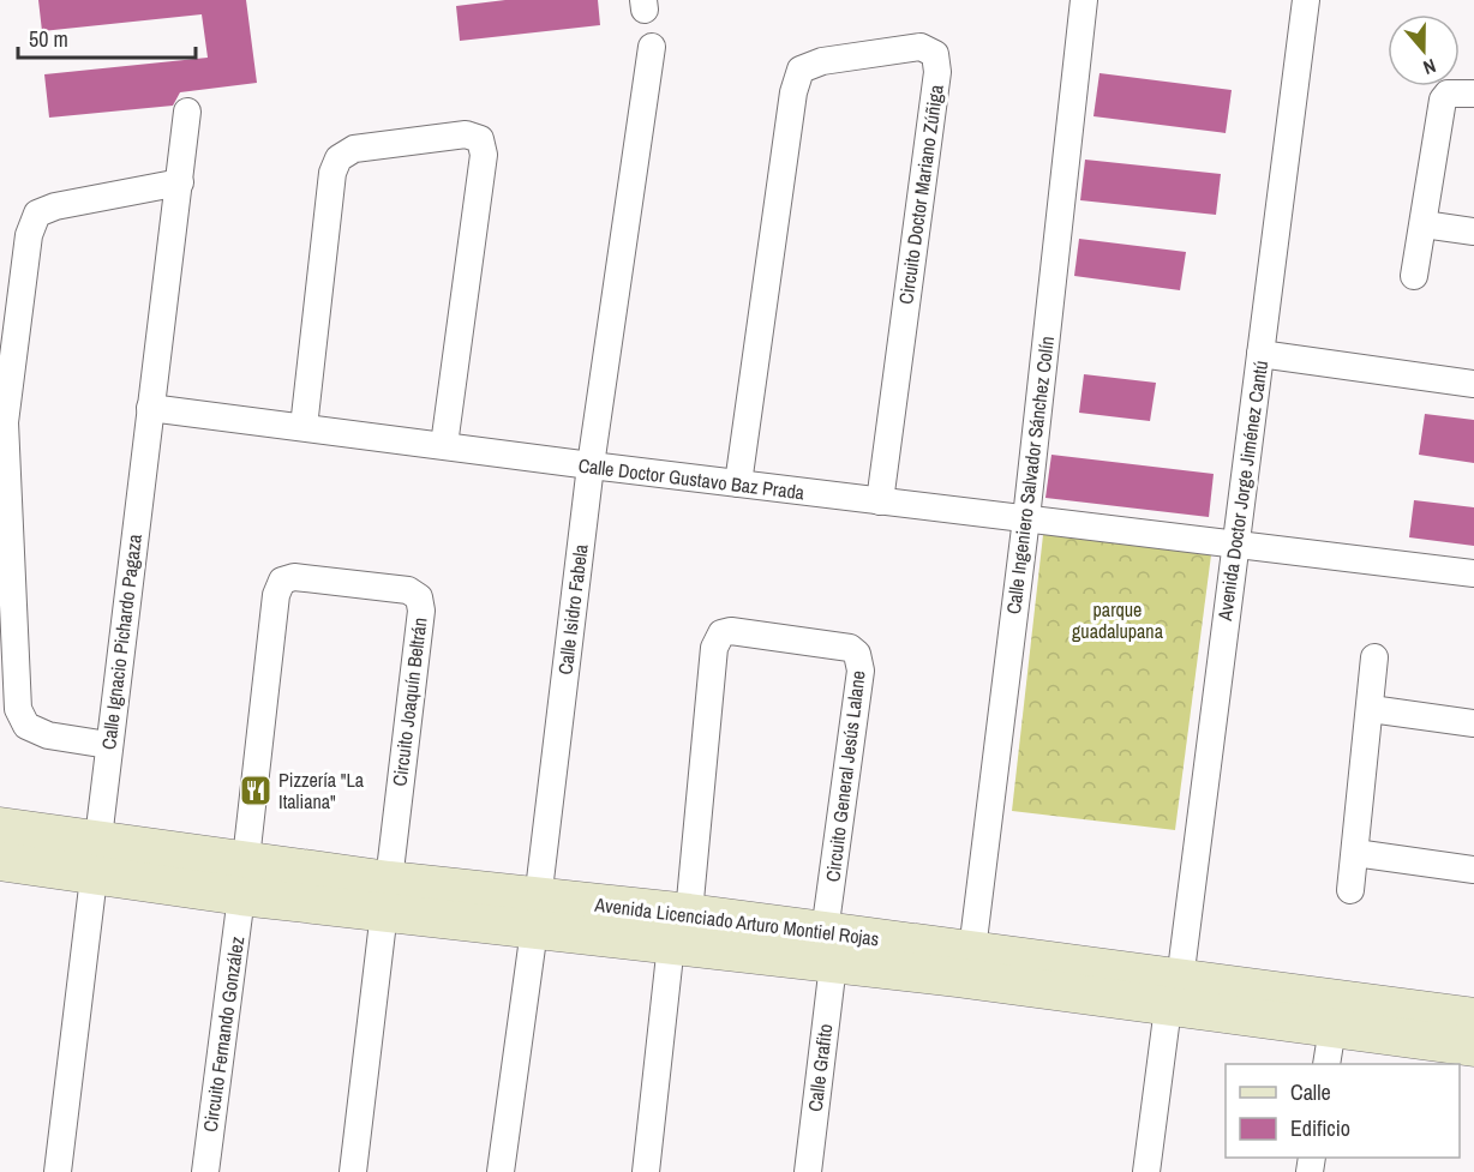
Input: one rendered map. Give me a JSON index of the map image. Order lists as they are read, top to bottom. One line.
{"streets":{"main road":["Avenida Licenciado Arturo Montiel Rojas"],"street":["Circuito Doctor Mariano Zúñiga","Calle Ingeniero Salvador Sánchez Colín","Calle Doctor Gustavo Baz Prada","Avenida Doctor Jorge Jiménez Cantú","Calle Isidro Fabela","Calle Ignacio Pichardo Pagaza","Circuito Joaquín Beltrán","Circuito General Jesús Lalane","Circuito Fernando González","Calle Grafito"]},"crossings":[["Circuito Doctor Mariano Zúñiga","Calle Doctor Gustavo Baz Prada"],["Calle Ingeniero Salvador Sánchez Colín","Calle Doctor Gustavo Baz Prada"],["Calle Ingeniero Salvador Sánchez Colín","Avenida Licenciado Arturo Montiel Rojas"],["Calle Doctor Gustavo Baz Prada","Avenida Doctor Jorge Jiménez Cantú"],["Calle Doctor Gustavo Baz Prada","Calle Isidro Fabela"],["Calle Doctor Gustavo Baz Prada","Calle Ignacio Pichardo Pagaza"],["Avenida Doctor Jorge Jiménez Cantú","Avenida Licenciado Arturo Montiel Rojas"],["Calle Isidro Fabela","Avenida Licenciado Arturo Montiel Rojas"],["Calle Ignacio Pichardo Pagaza","Avenida Licenciado Arturo Montiel Rojas"],["Circuito Joaquín Beltrán","Avenida Licenciado Arturo Montiel Rojas"],["Circuito General Jesús Lalane","Avenida Licenciado Arturo Montiel Rojas"],["Circuito General Jesús Lalane","Calle Grafito"],["Avenida Licenciado Arturo Montiel Rojas","Circuito Fernando González"],["Avenida Licenciado Arturo Montiel Rojas","Calle Grafito"]],"parks":["parque guadalupana"],"places":{"restaurant":["Pizzería \"La Italiana\""]},"legend":["Calle","Edificio"],"scale_bar":"50 m","north":"bottom"}
